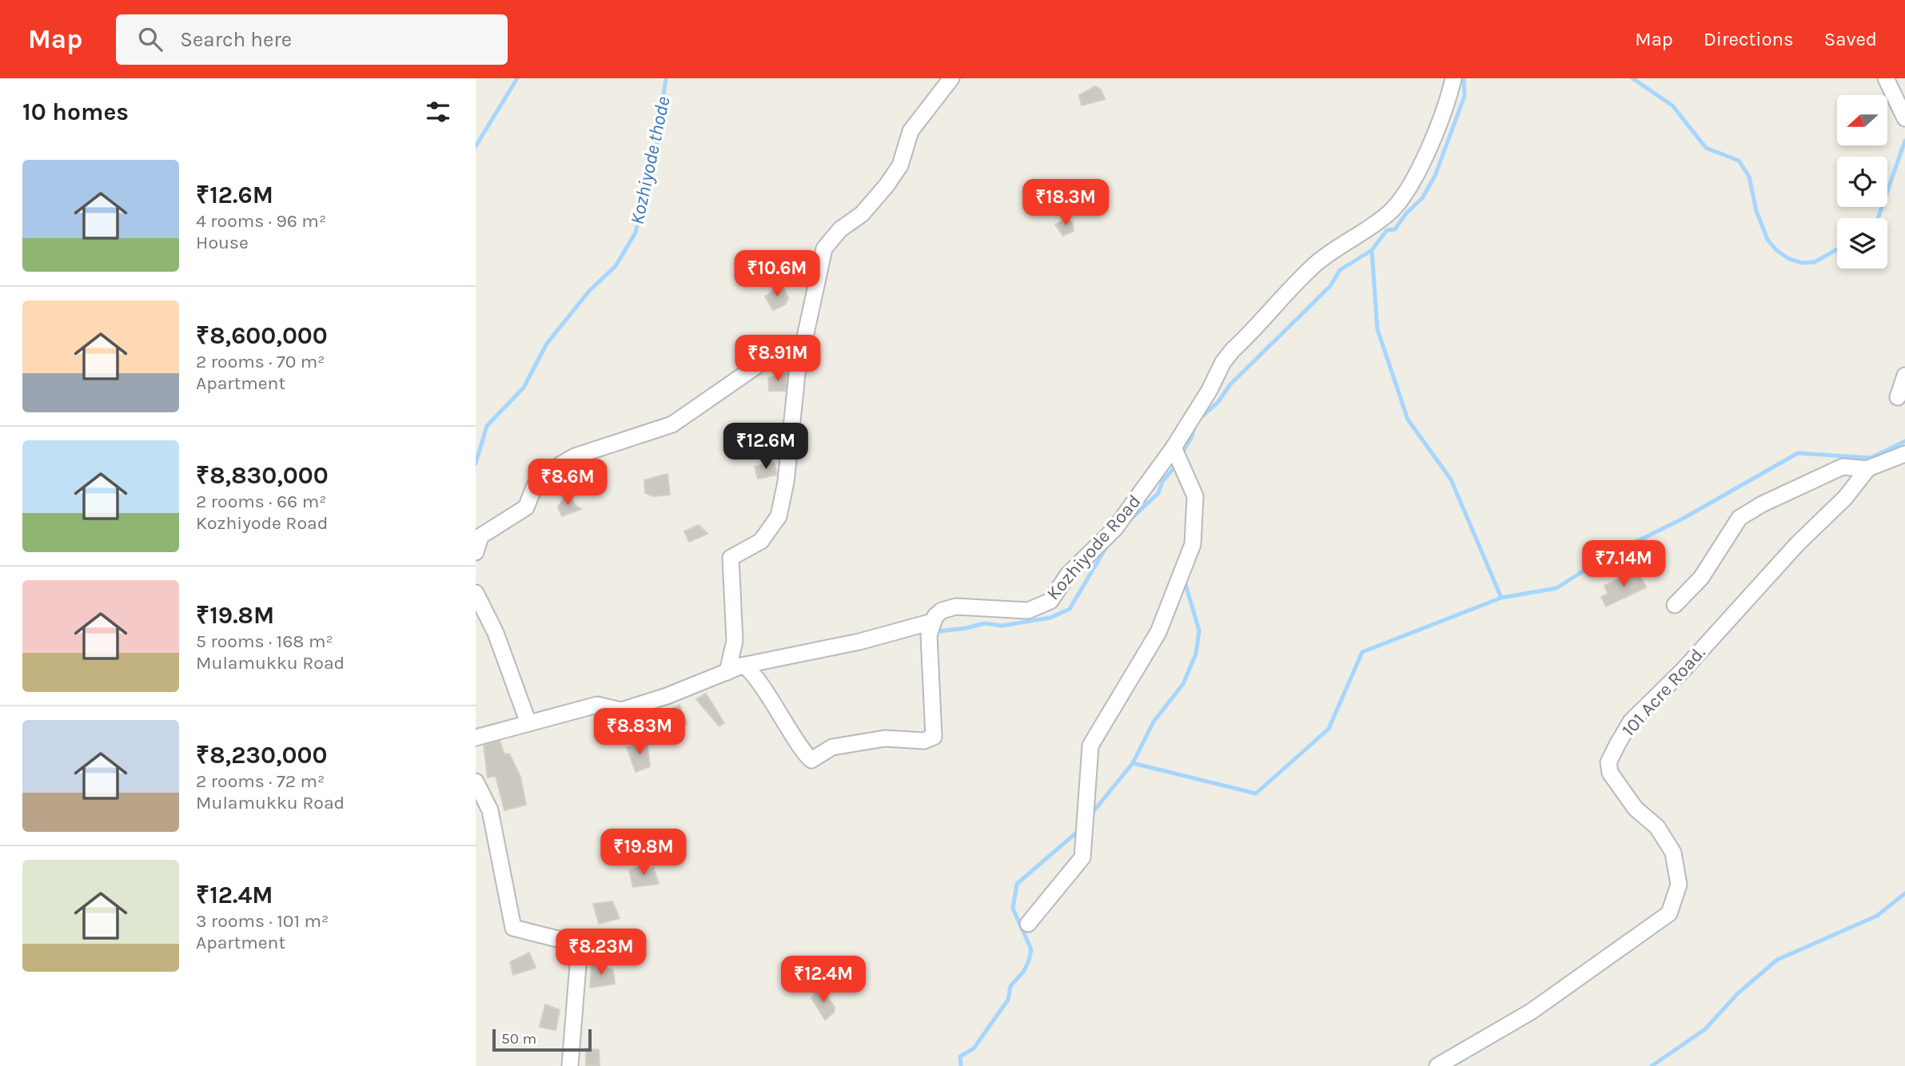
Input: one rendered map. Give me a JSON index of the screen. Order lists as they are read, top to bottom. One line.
{"streets":{"street":["Kozhiyode Road","101 Acre Road."]},"water":["Kozhiyode thode"],"scale_bar":"50 m","north":"left","page":{"header":"Map","search":"Search here","nav":["Map","Directions","Saved"],"heading":"10 homes","list":[{"name":"₹12.6M","note":"4 rooms · 96 m² · House"},{"name":"₹8,600,000","note":"2 rooms · 70 m² · Apartment"},{"name":"₹8,830,000","note":"2 rooms · 66 m² · Kozhiyode Road"},{"name":"₹19.8M","note":"5 rooms · 168 m² · Mulamukku Road"},{"name":"₹8,230,000","note":"2 rooms · 72 m² · Mulamukku Road"},{"name":"₹12.4M","note":"3 rooms · 101 m² · Apartment"}],"price":["₹18.3M","₹10.6M","₹8.91M","₹12.6M","₹8.6M","₹7.14M","₹8.83M","₹19.8M","₹8.23M","₹12.4M"],"scale":"50 m"}}
